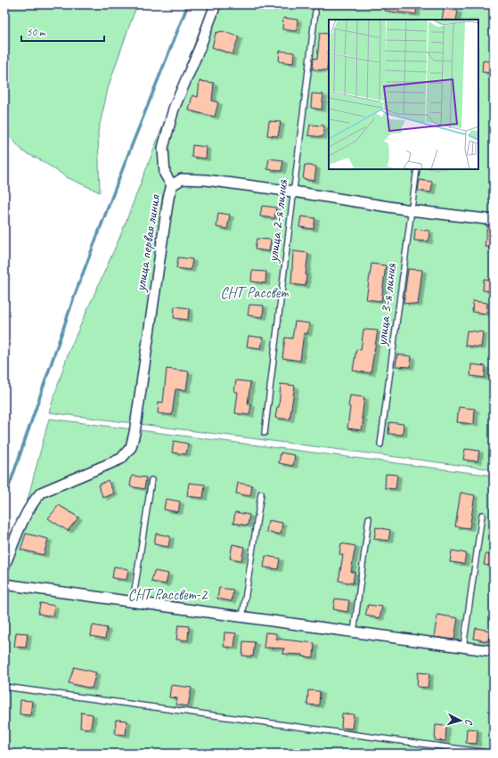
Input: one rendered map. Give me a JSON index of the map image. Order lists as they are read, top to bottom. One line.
{"streets":{"street":["улица первая линия"],"lane":["улица 2-я линия","улица 3-я линия"]},"parks":["СНТ Рассвет","СНТ Рассвет-2"],"scale_bar":"50 m","north":"right"}
